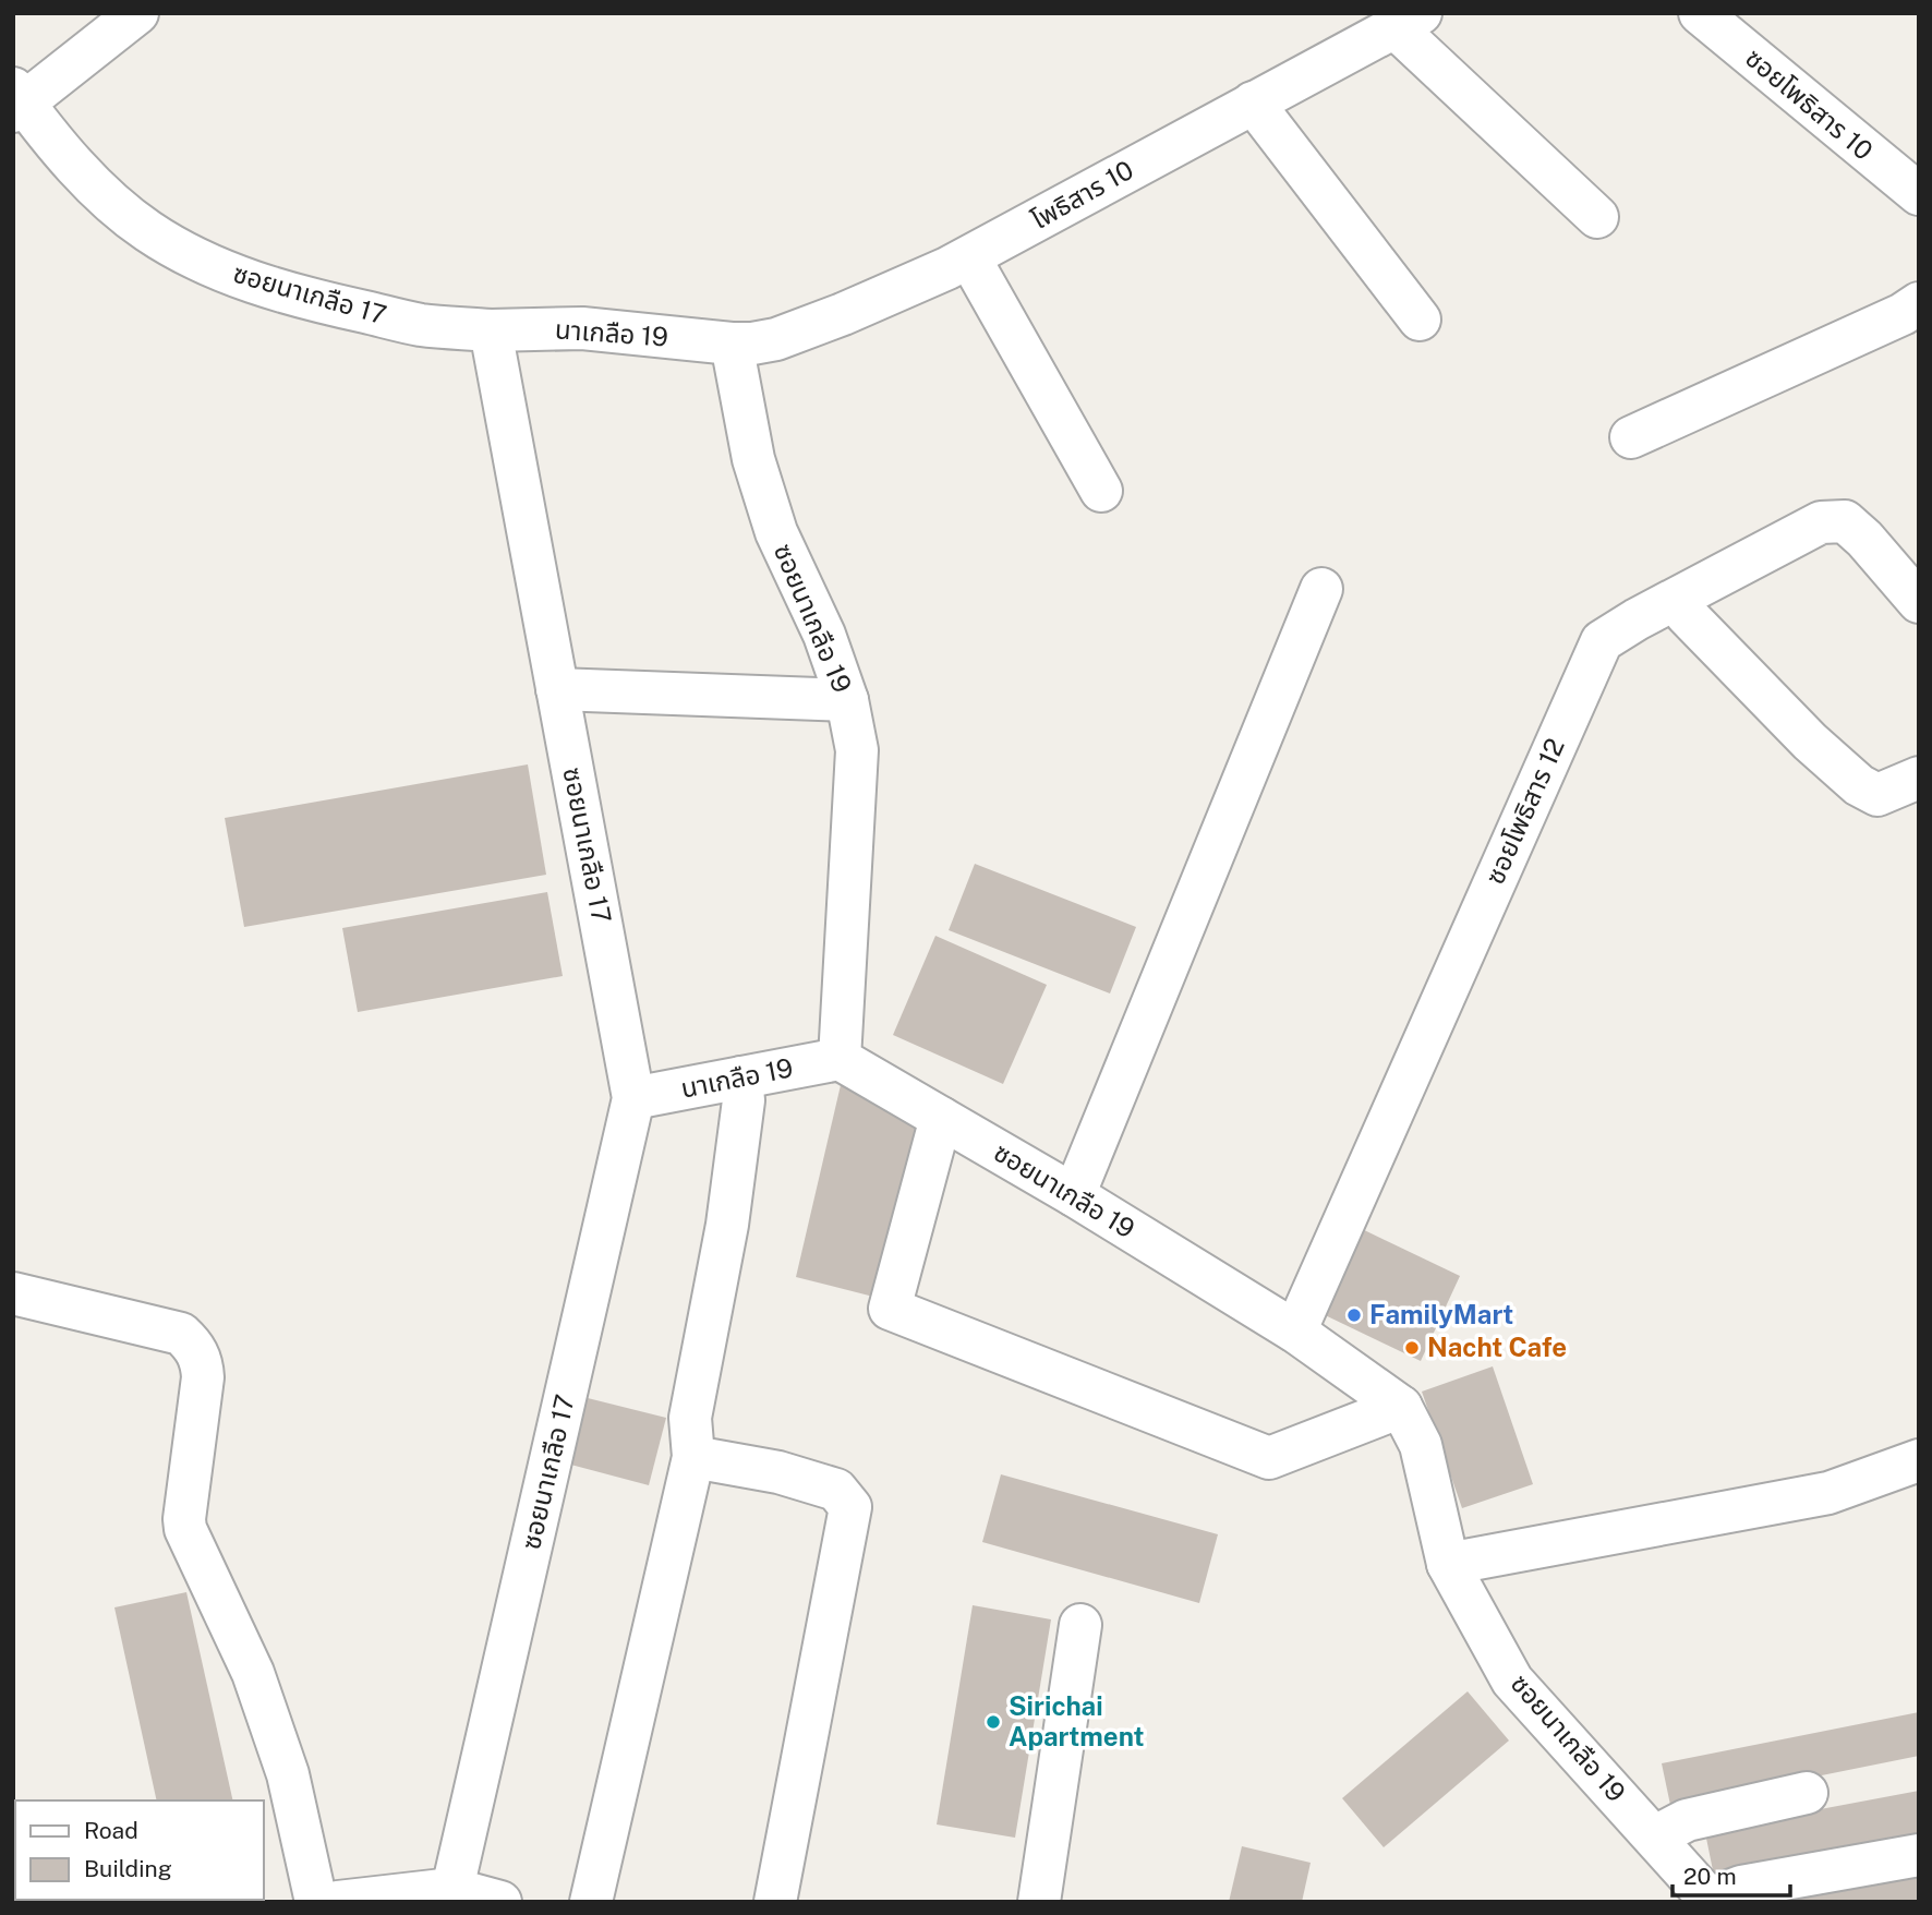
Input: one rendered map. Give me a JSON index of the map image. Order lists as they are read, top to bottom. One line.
{"streets":{"street":["ซอยโพธิสาร 10","โพธิสาร 10","ซอยนาเกลือ 17","นาเกลือ 19","ซอยนาเกลือ 19","ซอยโพธิสาร 12"]},"crossings":[["โพธิสาร 10","นาเกลือ 19"],["โพธิสาร 10","ซอยนาเกลือ 19"],["ซอยนาเกลือ 17","นาเกลือ 19"],["นาเกลือ 19","ซอยนาเกลือ 19"],["ซอยนาเกลือ 19","ซอยโพธิสาร 12"]],"places":["FamilyMart","Nacht Cafe","Sirichai Apartment"],"legend":["Road","Building"],"scale_bar":"20 m"}
